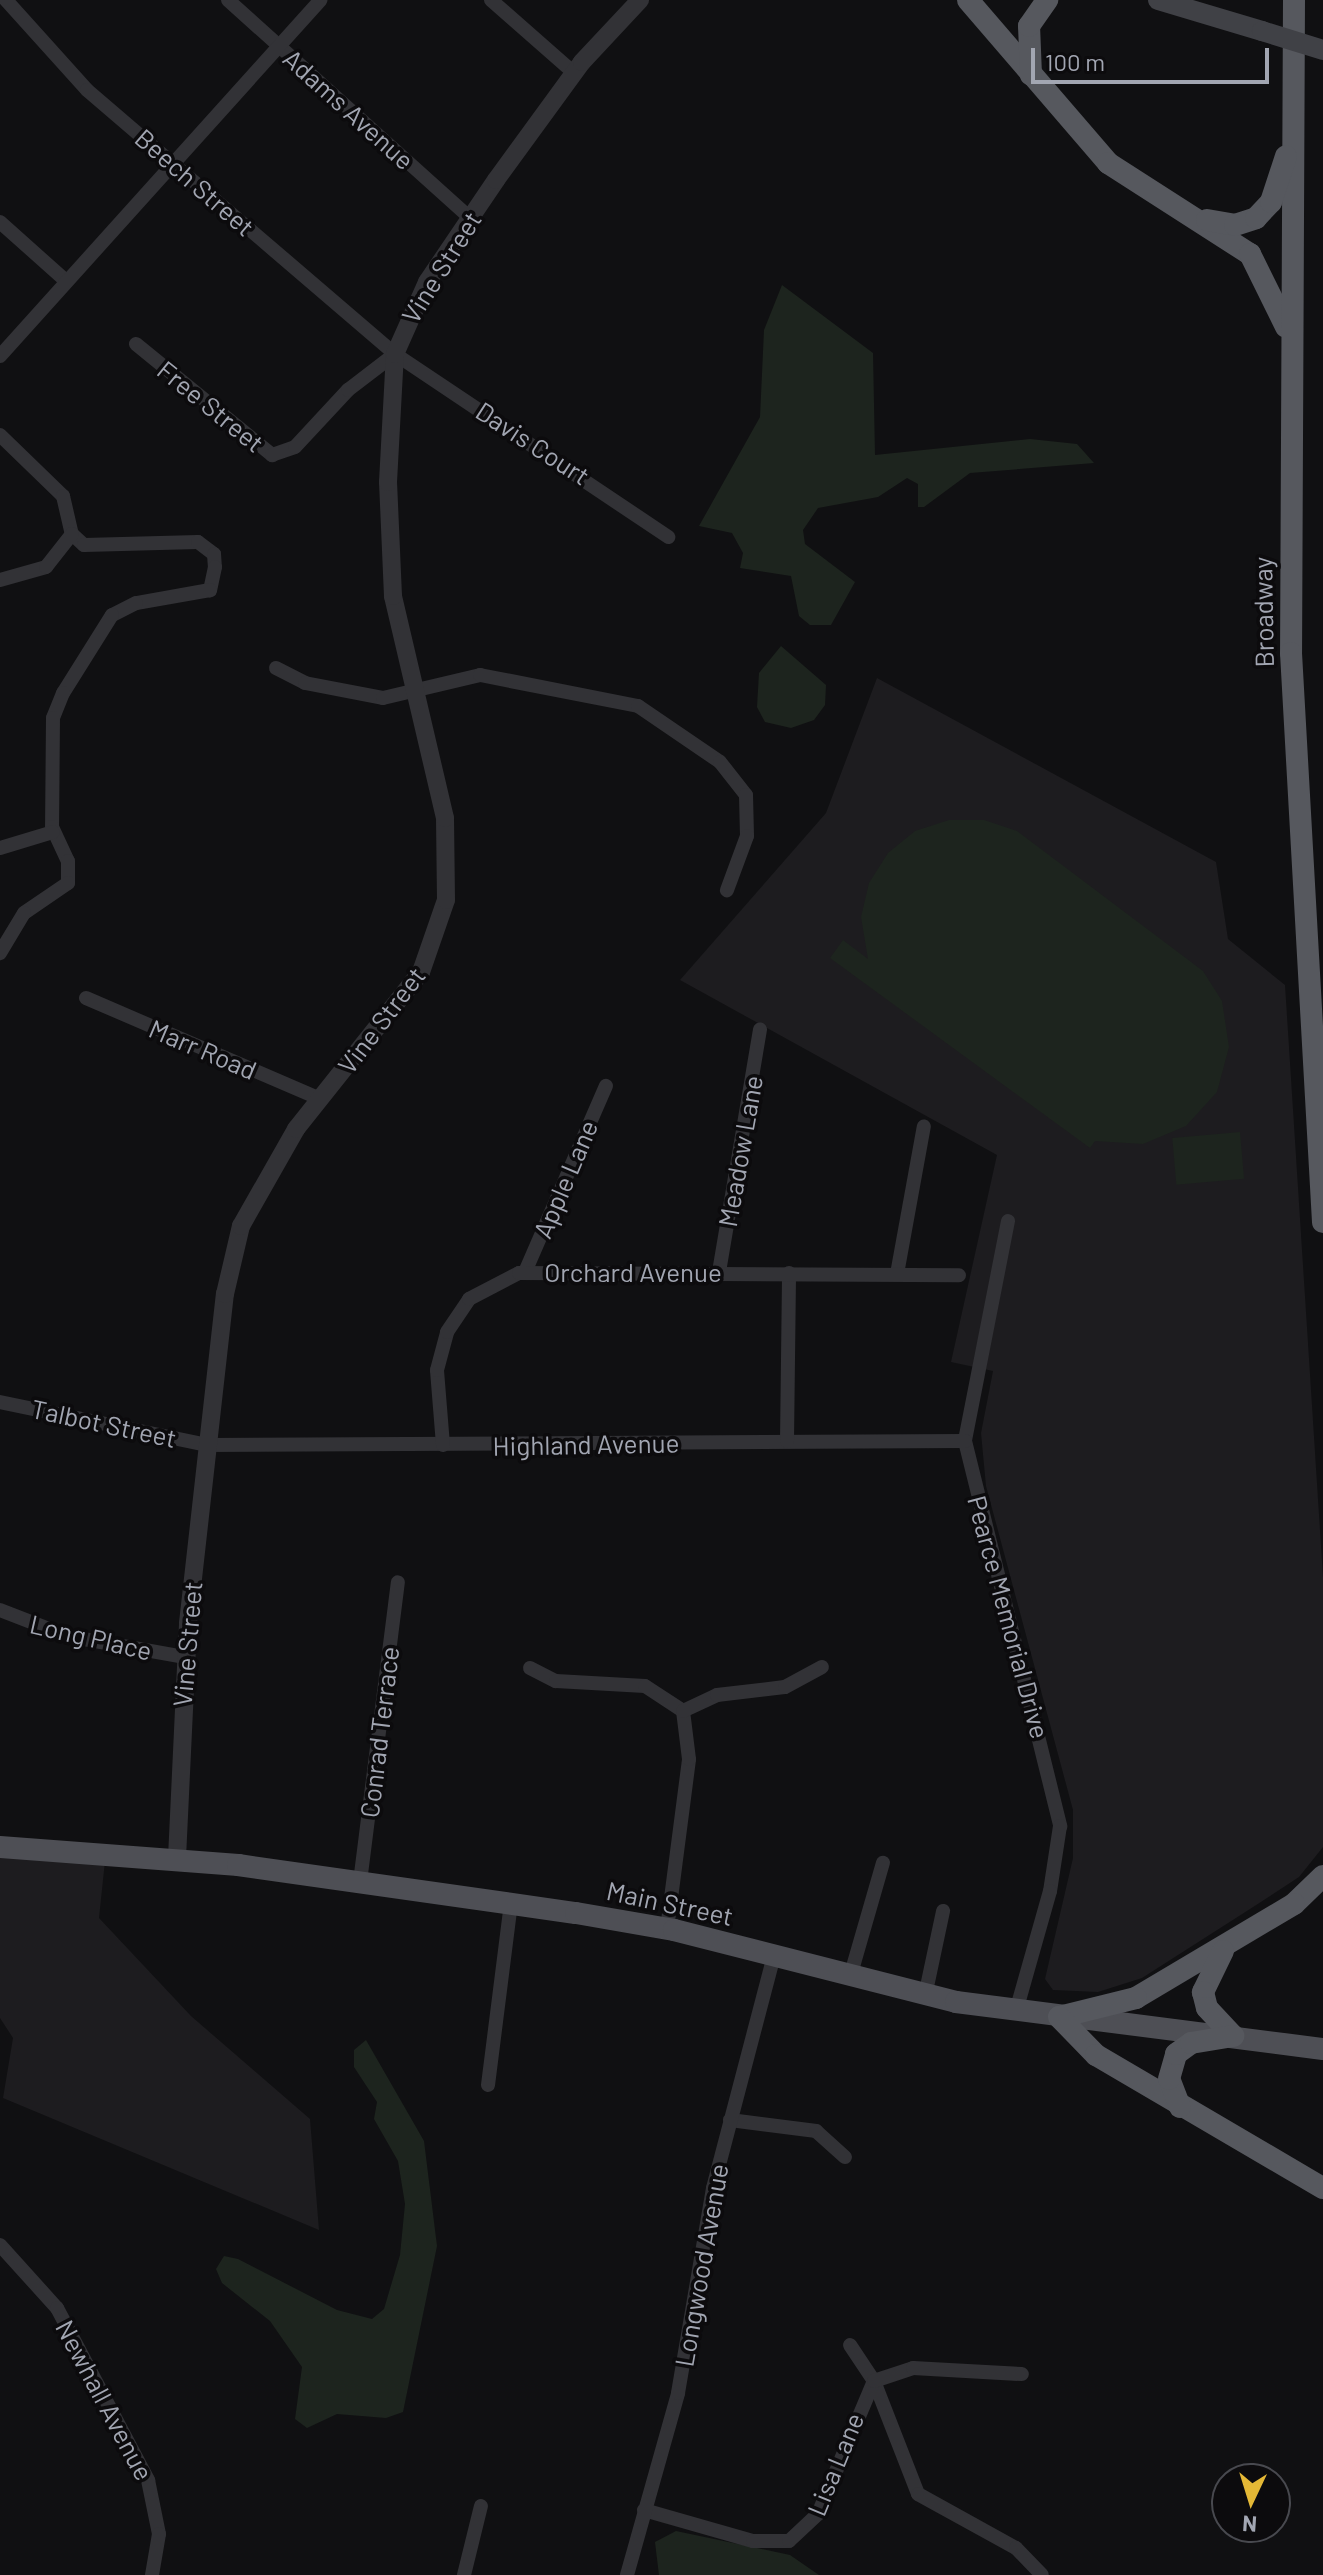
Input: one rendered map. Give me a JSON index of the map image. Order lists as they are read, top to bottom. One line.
{"streets":{"highway":["Broadway"],"main road":["Main Street"],"street":["Adams Avenue","Beech Street","Vine Street","Free Street","Davis Court","Marr Road","Meadow Lane","Apple Lane","Orchard Avenue","Talbot Street","Highland Avenue","Pearce Memorial Drive","Long Place","Conrad Terrace","Longwood Avenue","Newhall Avenue","Lisa Lane"]},"crossings":[["Adams Avenue","Vine Street"],["Beech Street","Vine Street"],["Beech Street","Free Street"],["Beech Street","Davis Court"],["Vine Street","Free Street"],["Vine Street","Davis Court"],["Vine Street","Marr Road"],["Vine Street","Talbot Street"],["Vine Street","Highland Avenue"],["Vine Street","Long Place"],["Vine Street","Main Street"],["Free Street","Davis Court"],["Meadow Lane","Orchard Avenue"],["Apple Lane","Orchard Avenue"],["Orchard Avenue","Highland Avenue"],["Talbot Street","Highland Avenue"],["Highland Avenue","Pearce Memorial Drive"],["Pearce Memorial Drive","Main Street"],["Conrad Terrace","Main Street"],["Main Street","Longwood Avenue"],["Longwood Avenue","Lisa Lane"]],"scale_bar":"100 m","north":"bottom"}
